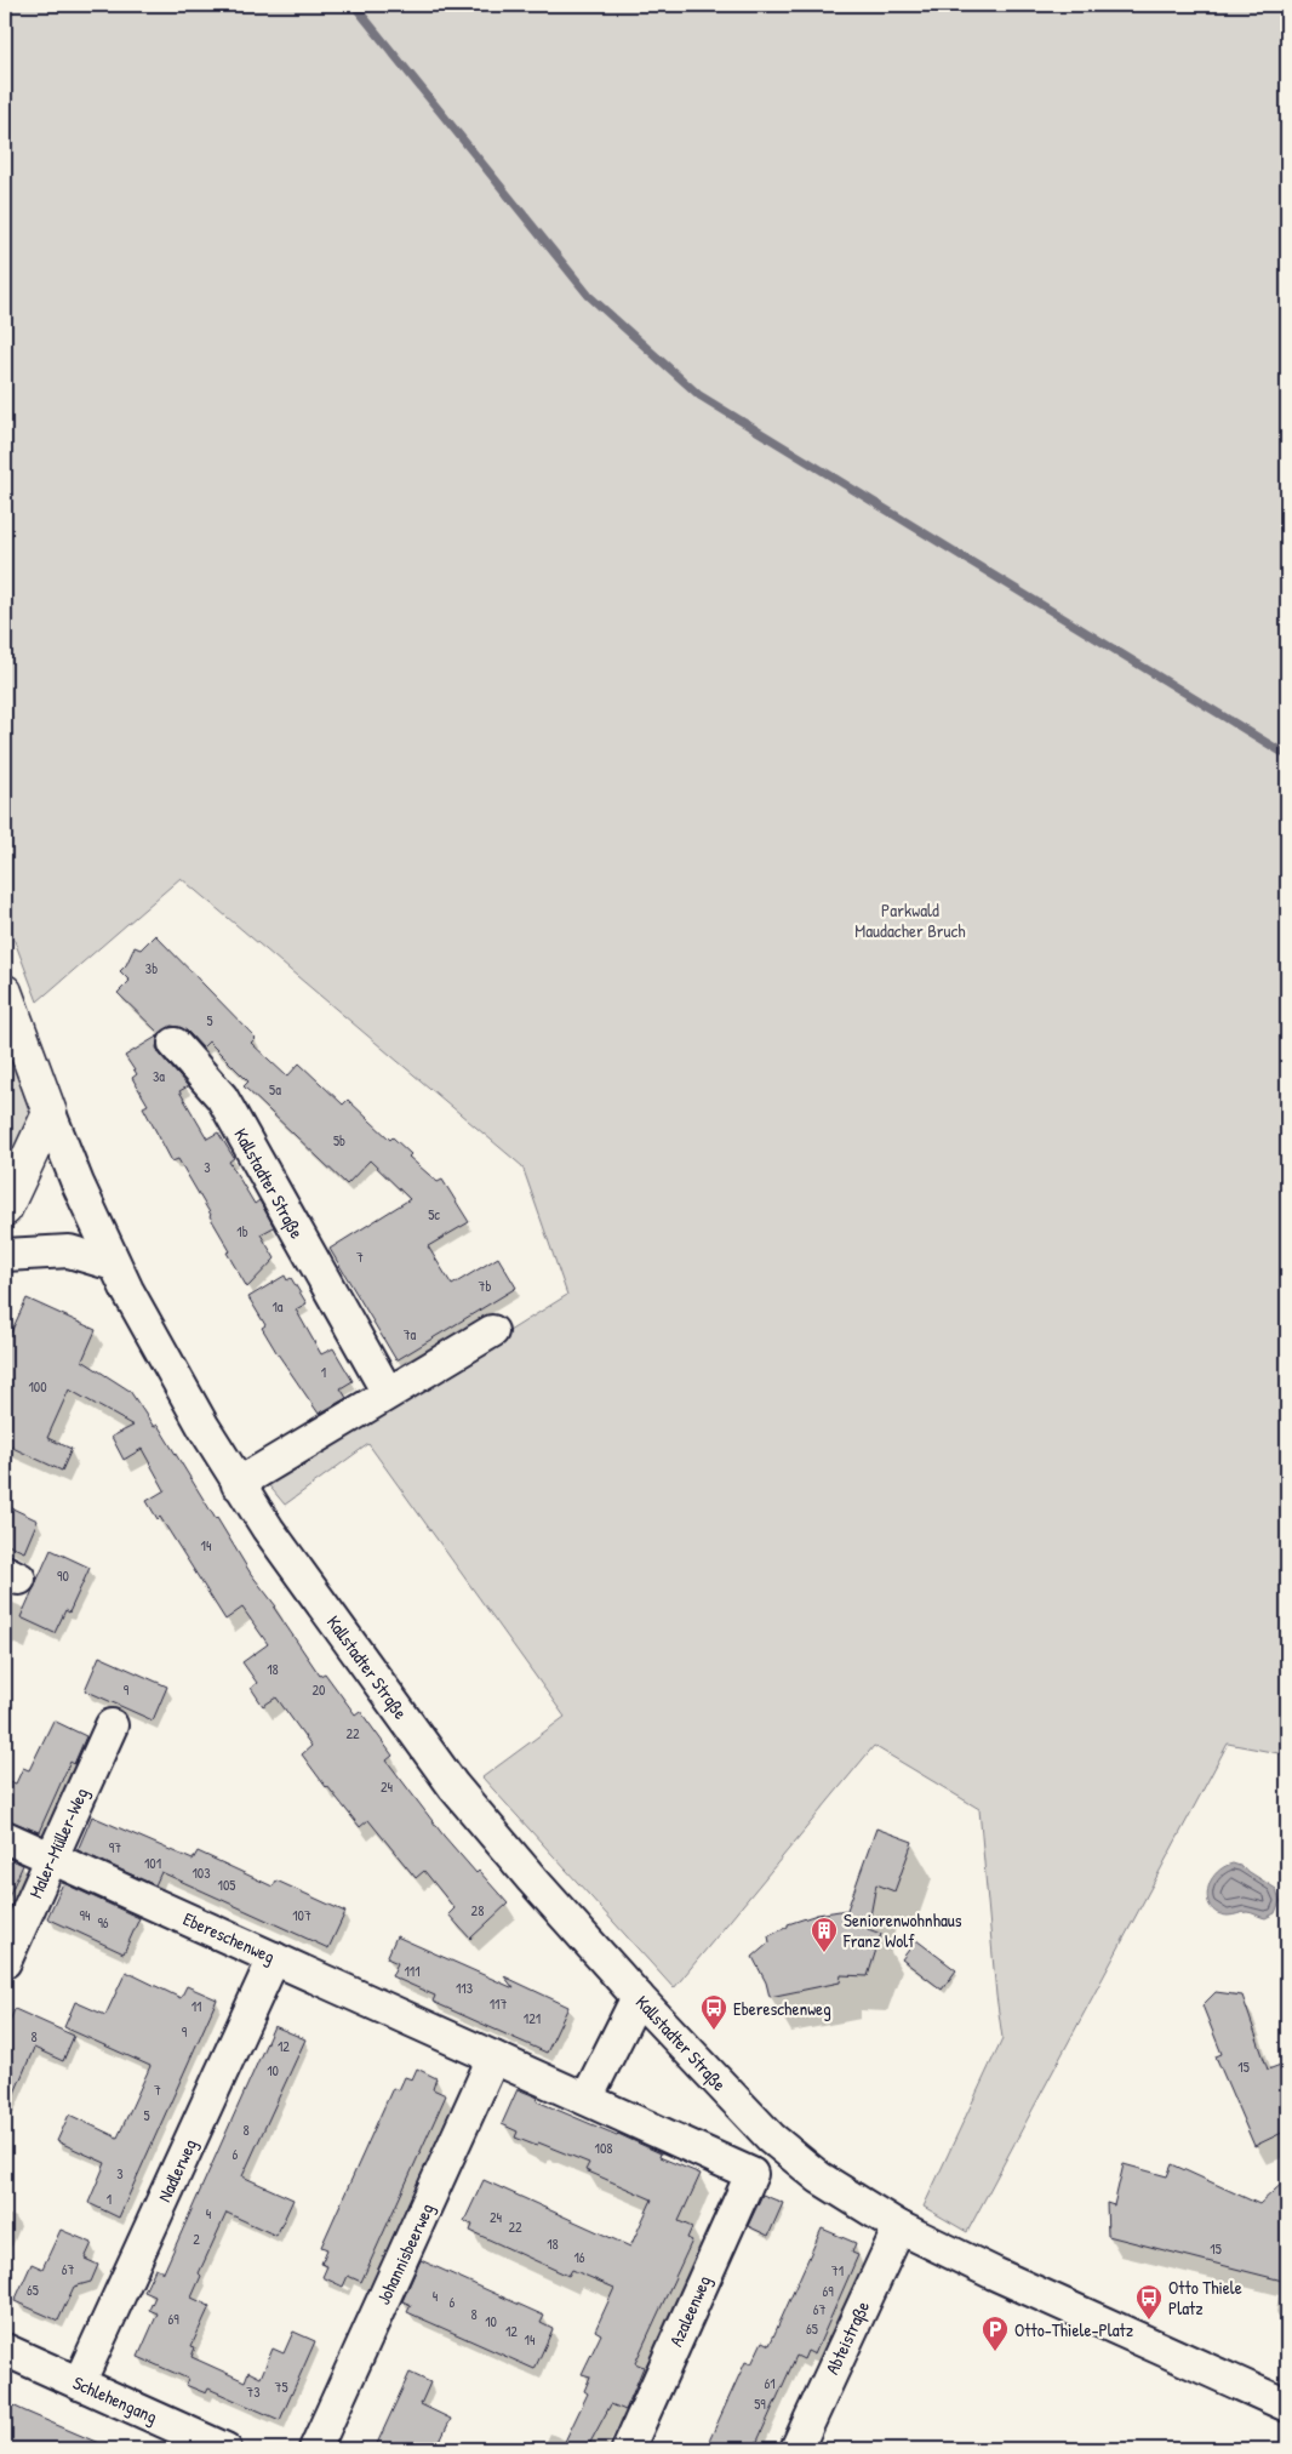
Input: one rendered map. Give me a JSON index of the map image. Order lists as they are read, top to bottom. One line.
{"streets":{"street":["Kallstadter Straße","Maler-Müller-Weg","Ebereschenweg","Nadlerweg","Johannisbeerweg","Azaleenweg","Abteistraße","Schlehengang"]},"crossings":[["Kallstadter Straße","Abteistraße"],["Maler-Müller-Weg","Ebereschenweg"],["Ebereschenweg","Nadlerweg"],["Ebereschenweg","Johannisbeerweg"],["Ebereschenweg","Azaleenweg"],["Nadlerweg","Schlehengang"]],"parks":["Parkwald Maudacher Bruch"],"places":{"building":["Seniorenwohnhaus Franz Wolf"],"bus stop":["Ebereschenweg","Otto Thiele Platz"],"parking":["Otto-Thiele-Platz"]},"house_numbers":["3b","5","3a","5a","5b","3","5c","1b","7","7b","1a","7a","1","100","14","90","18","9","20","22","24","97","101","103","105","28","94","107","96","111","113","117","11","121","9","8","12","15","10","7","5","8","108","6","3","1","4","24","22","2","18","15","16","67","71","65","69","4","6","67","8","69","10","65","12","14","61","75","73","59"]}
